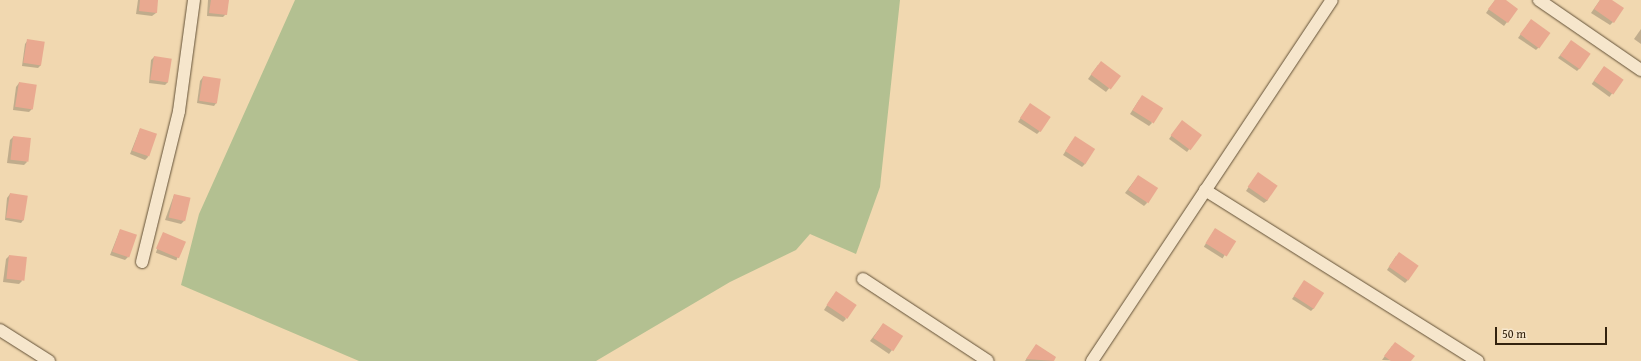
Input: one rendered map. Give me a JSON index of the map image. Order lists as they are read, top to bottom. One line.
{"scale_bar":"50 m"}
